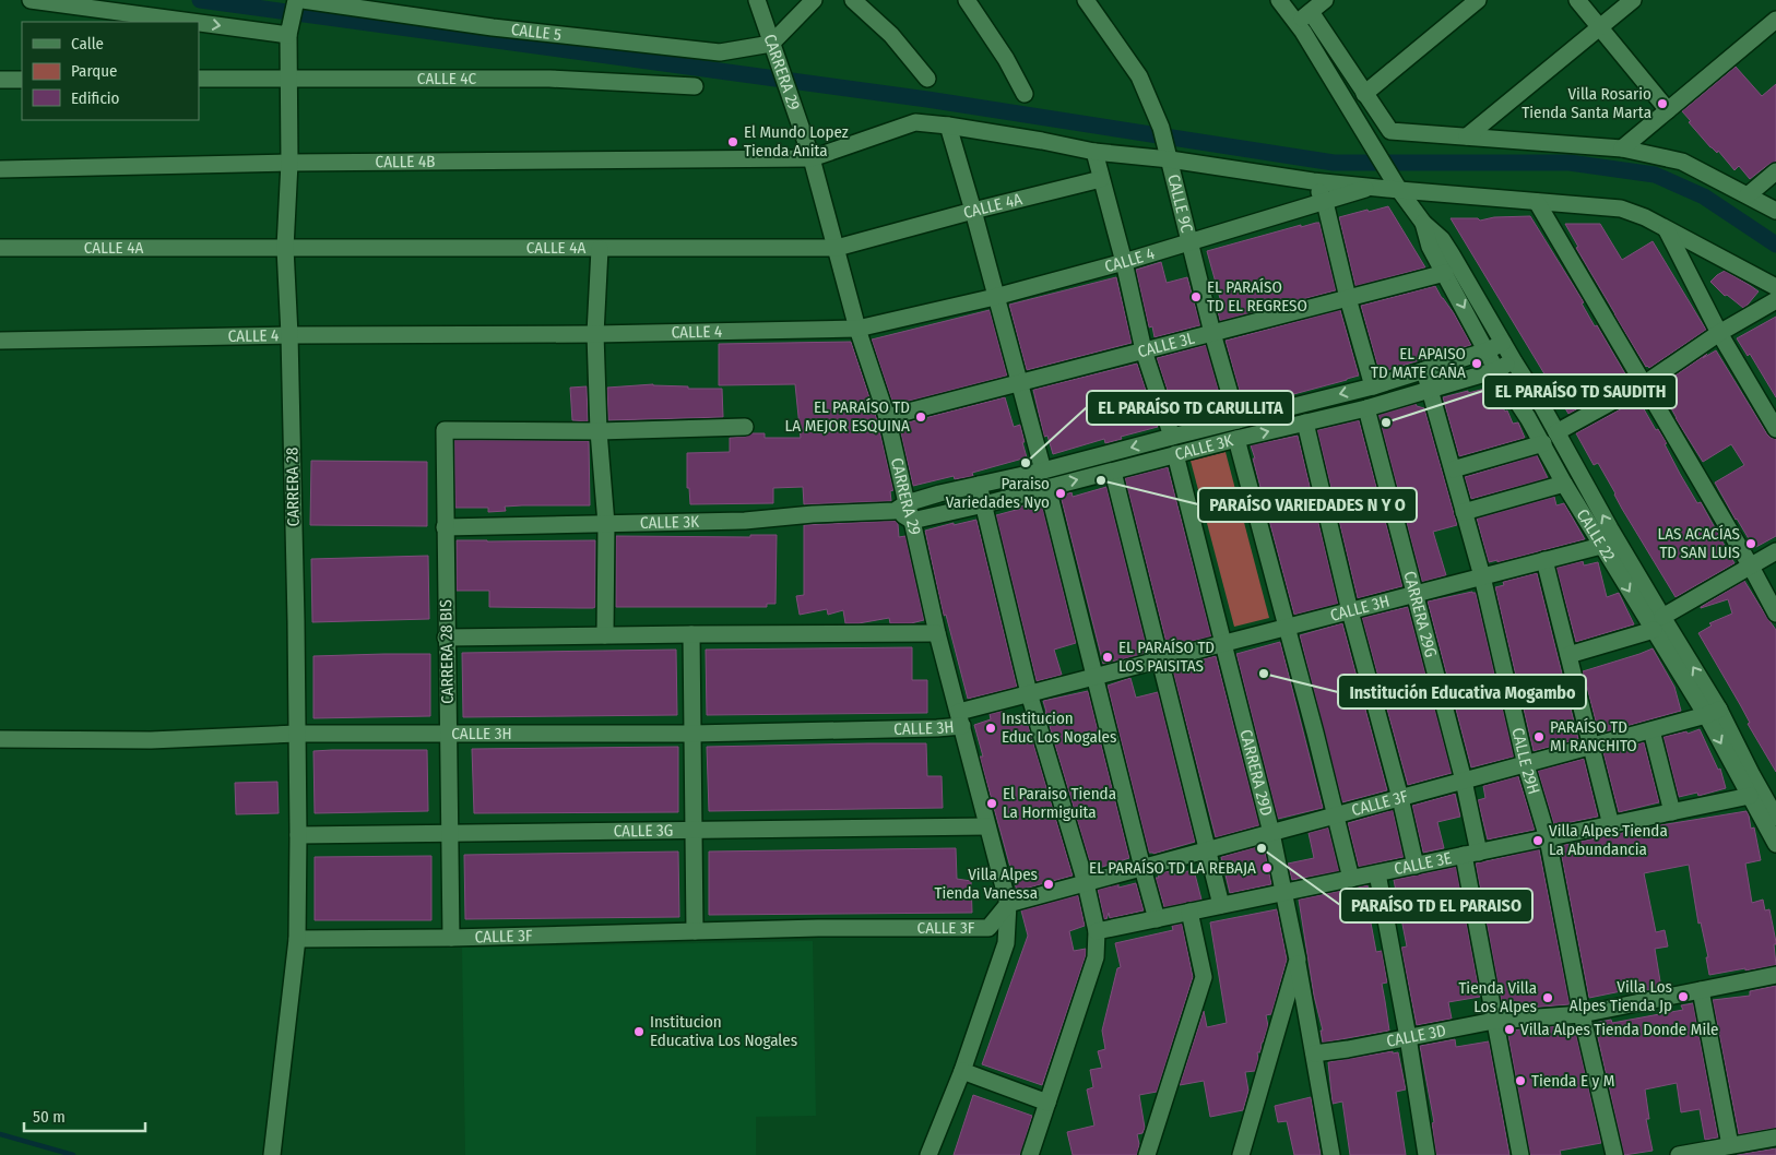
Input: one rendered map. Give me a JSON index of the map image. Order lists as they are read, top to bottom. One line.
{"streets":{"street":["CALLE 5","CARRERA 29","CALLE 4C","CALLE 4B","CALLE 9C","CALLE 4A","CALLE 4","CALLE 3L","CALLE 3K","CARRERA 28","CALLE 22","CALLE 3H","CARRERA 29G","CARRERA 28 BIS","CALLE 29H","CARRERA 29D","CALLE 3F","CALLE 3G","CALLE 3E","CALLE 3D"]},"crossings":[["CALLE 5","CARRERA 29"],["CALLE 5","CARRERA 28"],["CARRERA 29","CALLE 4B"],["CARRERA 29","CALLE 4A"],["CARRERA 29","CALLE 4"],["CARRERA 29","CALLE 3L"],["CARRERA 29","CALLE 3K"],["CARRERA 29","CALLE 3H"],["CARRERA 29","CALLE 3F"],["CARRERA 29","CALLE 3G"],["CALLE 4C","CARRERA 28"],["CALLE 4B","CALLE 4"],["CALLE 4B","CARRERA 28"],["CALLE 9C","CALLE 4"],["CALLE 9C","CALLE 3L"],["CALLE 9C","CALLE 3K"],["CALLE 4A","CARRERA 28"],["CALLE 4","CARRERA 28"],["CALLE 4","CALLE 22"],["CALLE 3L","CALLE 22"],["CALLE 3K","CALLE 22"],["CALLE 3K","CARRERA 29G"],["CALLE 3K","CARRERA 28 BIS"],["CALLE 3K","CALLE 29H"],["CALLE 3K","CARRERA 29D"],["CARRERA 28","CALLE 3H"],["CARRERA 28","CALLE 3F"],["CARRERA 28","CALLE 3G"],["CALLE 22","CALLE 3H"],["CALLE 22","CALLE 3F"],["CALLE 22","CALLE 3E"],["CALLE 3H","CARRERA 29G"],["CALLE 3H","CARRERA 28 BIS"],["CALLE 3H","CALLE 29H"],["CALLE 3H","CARRERA 29D"],["CARRERA 29G","CALLE 3F"],["CARRERA 29G","CALLE 3E"],["CARRERA 29G","CALLE 3D"],["CARRERA 28 BIS","CALLE 3F"],["CARRERA 28 BIS","CALLE 3G"],["CALLE 29H","CALLE 3F"],["CALLE 29H","CALLE 3E"],["CALLE 29H","CALLE 3D"],["CARRERA 29D","CALLE 3F"],["CARRERA 29D","CALLE 3E"]],"one_way":["CALLE 5"],"places":["Villa Rosario Tienda Santa Marta","El Mundo Lopez Tienda Anita","EL PARAÍSO TD EL REGRESO","EL APAISO TD MATE CAÑA","EL PARAÍSO TD LA MEJOR ESQUINA","EL PARAÍSO TD SAUDITH","EL PARAÍSO TD CARULLITA","PARAÍSO VARIEDADES N Y O","Paraiso Variedades Nyo","LAS ACACÍAS TD SAN LUIS","EL PARAÍSO TD LOS PAISITAS","Institución Educativa Mogambo","Institucion Educ Los Nogales","PARAÍSO TD MI RANCHITO","El Paraiso Tienda La Hormiguita","Villa Alpes Tienda La Abundancia","PARAÍSO TD EL PARAISO","EL PARAÍSO TD LA REBAJA","Villa Alpes Tienda Vanessa","Villa Los Alpes Tienda Jp","Tienda Villa Los Alpes","Villa Alpes Tienda Donde Mile","Institucion Educativa Los Nogales","Tienda E y M"],"legend":["Calle","Parque","Edificio"],"scale_bar":"50 m"}
